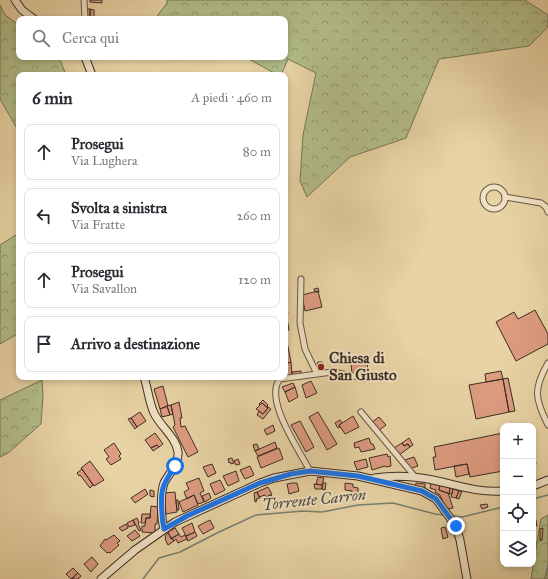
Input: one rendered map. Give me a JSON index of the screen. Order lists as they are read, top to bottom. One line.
{"water":["Torrente Carron"],"places":["Chiesa di San Giusto"],"page":{"search":"Cerca qui","heading":["6 min","A piedi · 460 m"],"list":[["Prosegui","Via Lughera","80 m"],["Svolta a sinistra","Via Fratte","260 m"],["Prosegui","Via Savallon","120 m"],"Arrivo a destinazione"],"map_buttons":["+","−"]}}
